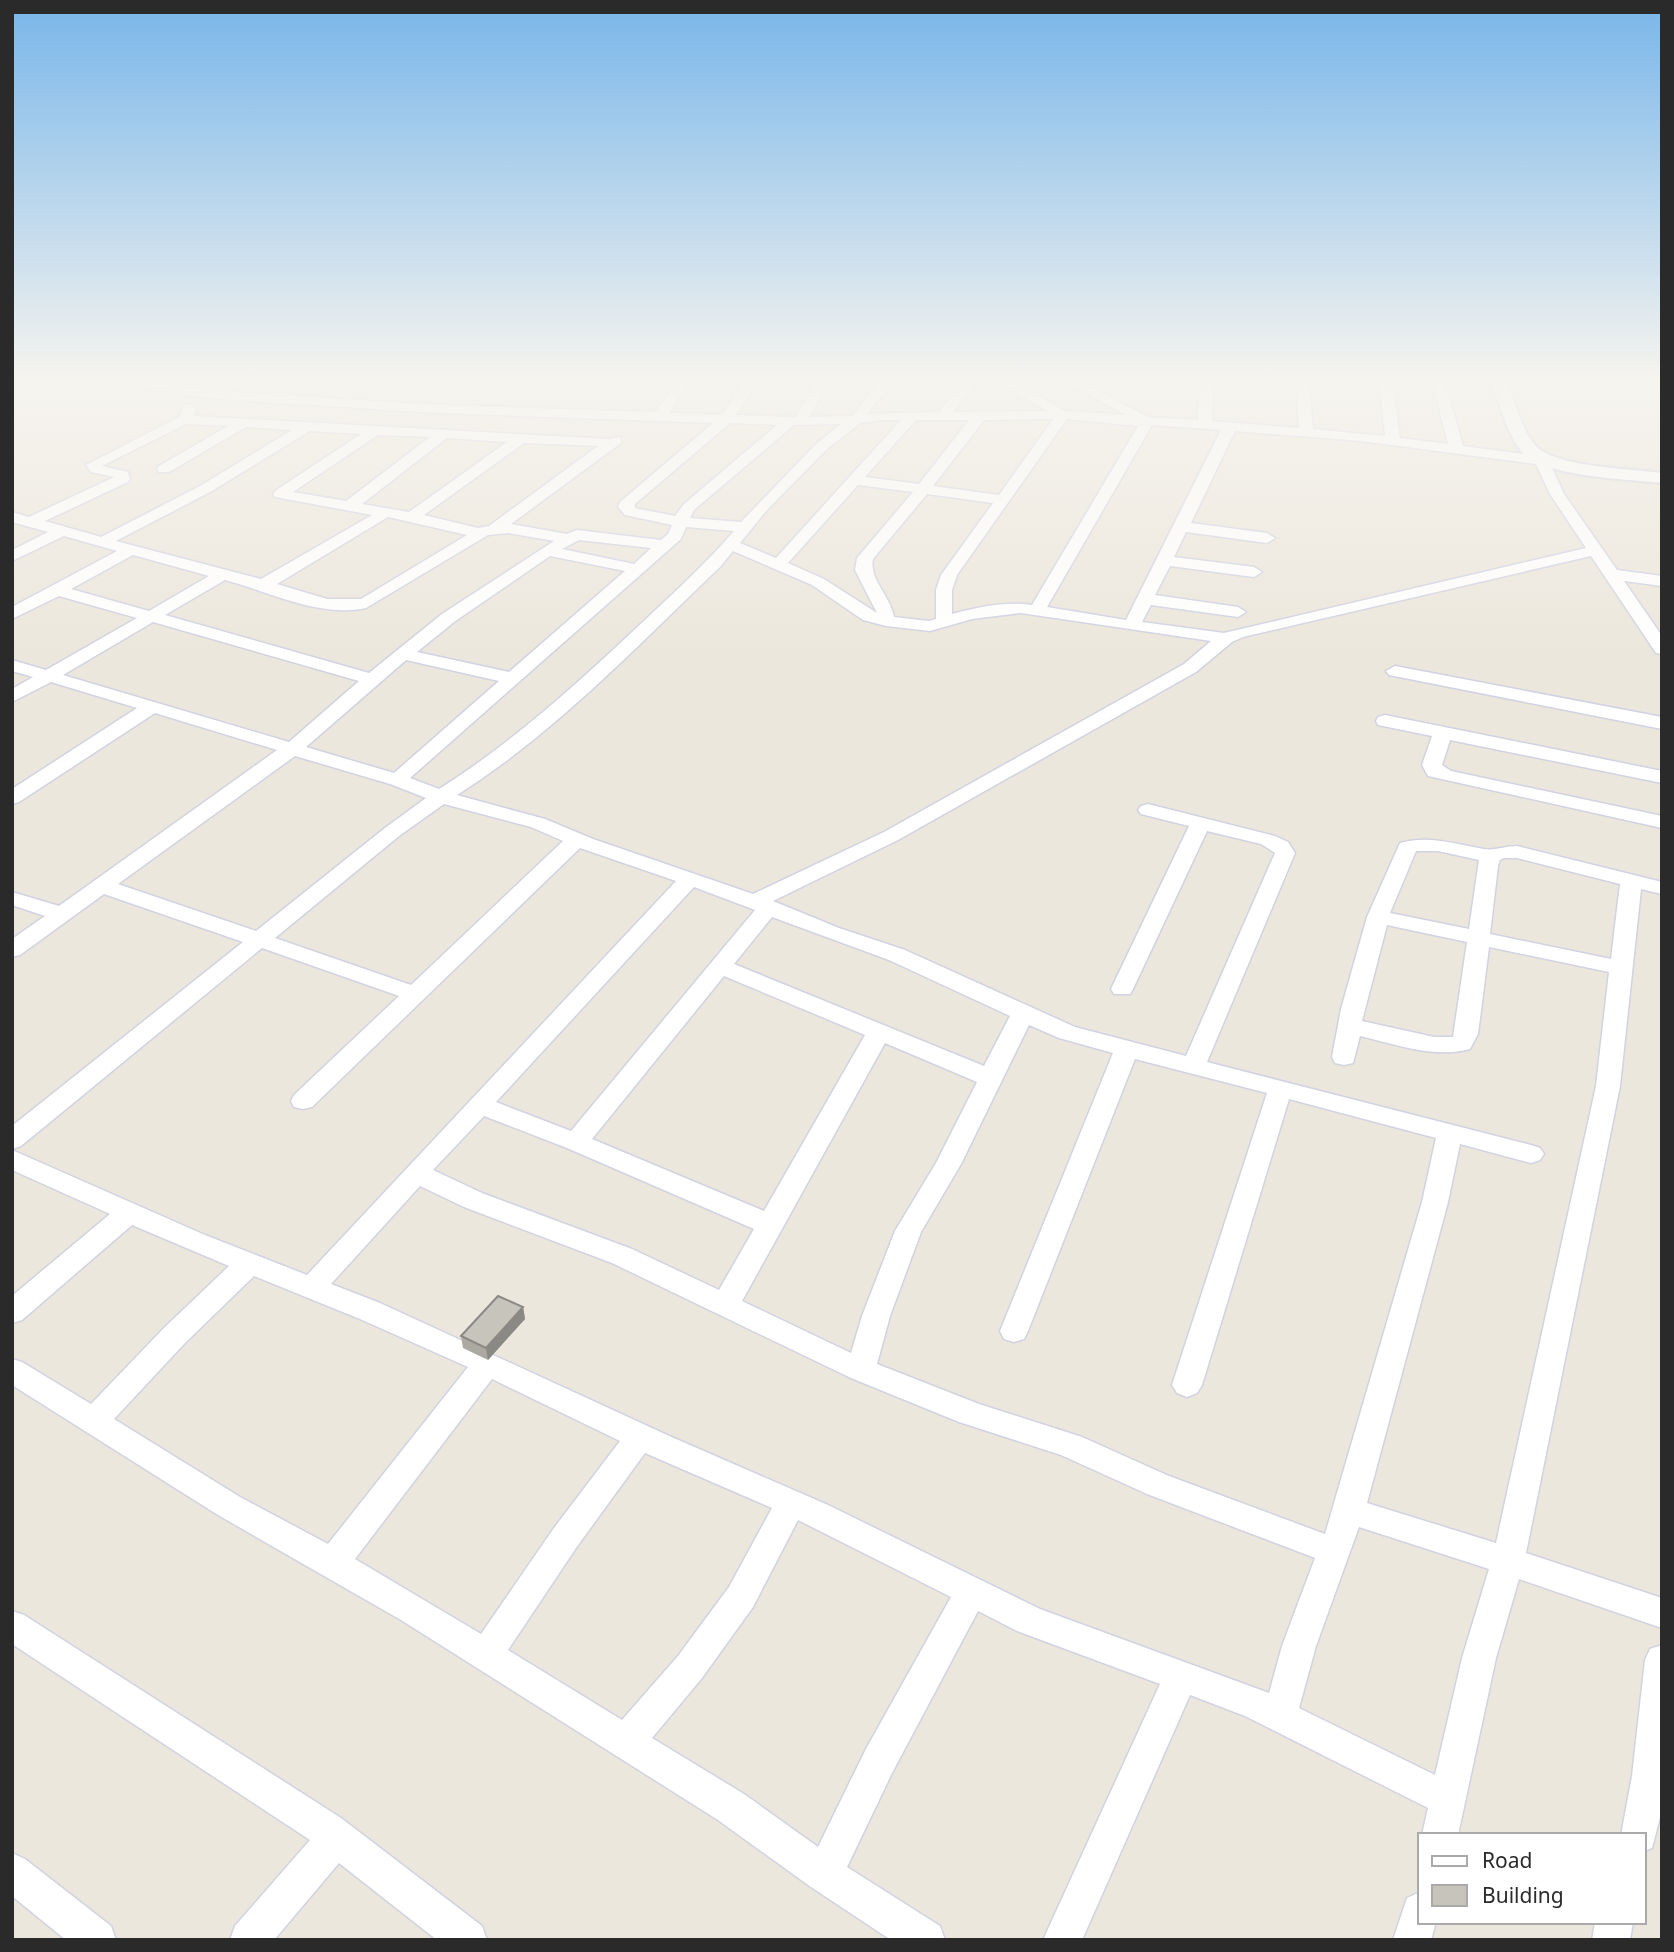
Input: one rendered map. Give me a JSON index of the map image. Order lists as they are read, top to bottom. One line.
{"legend":["Road","Building"]}
